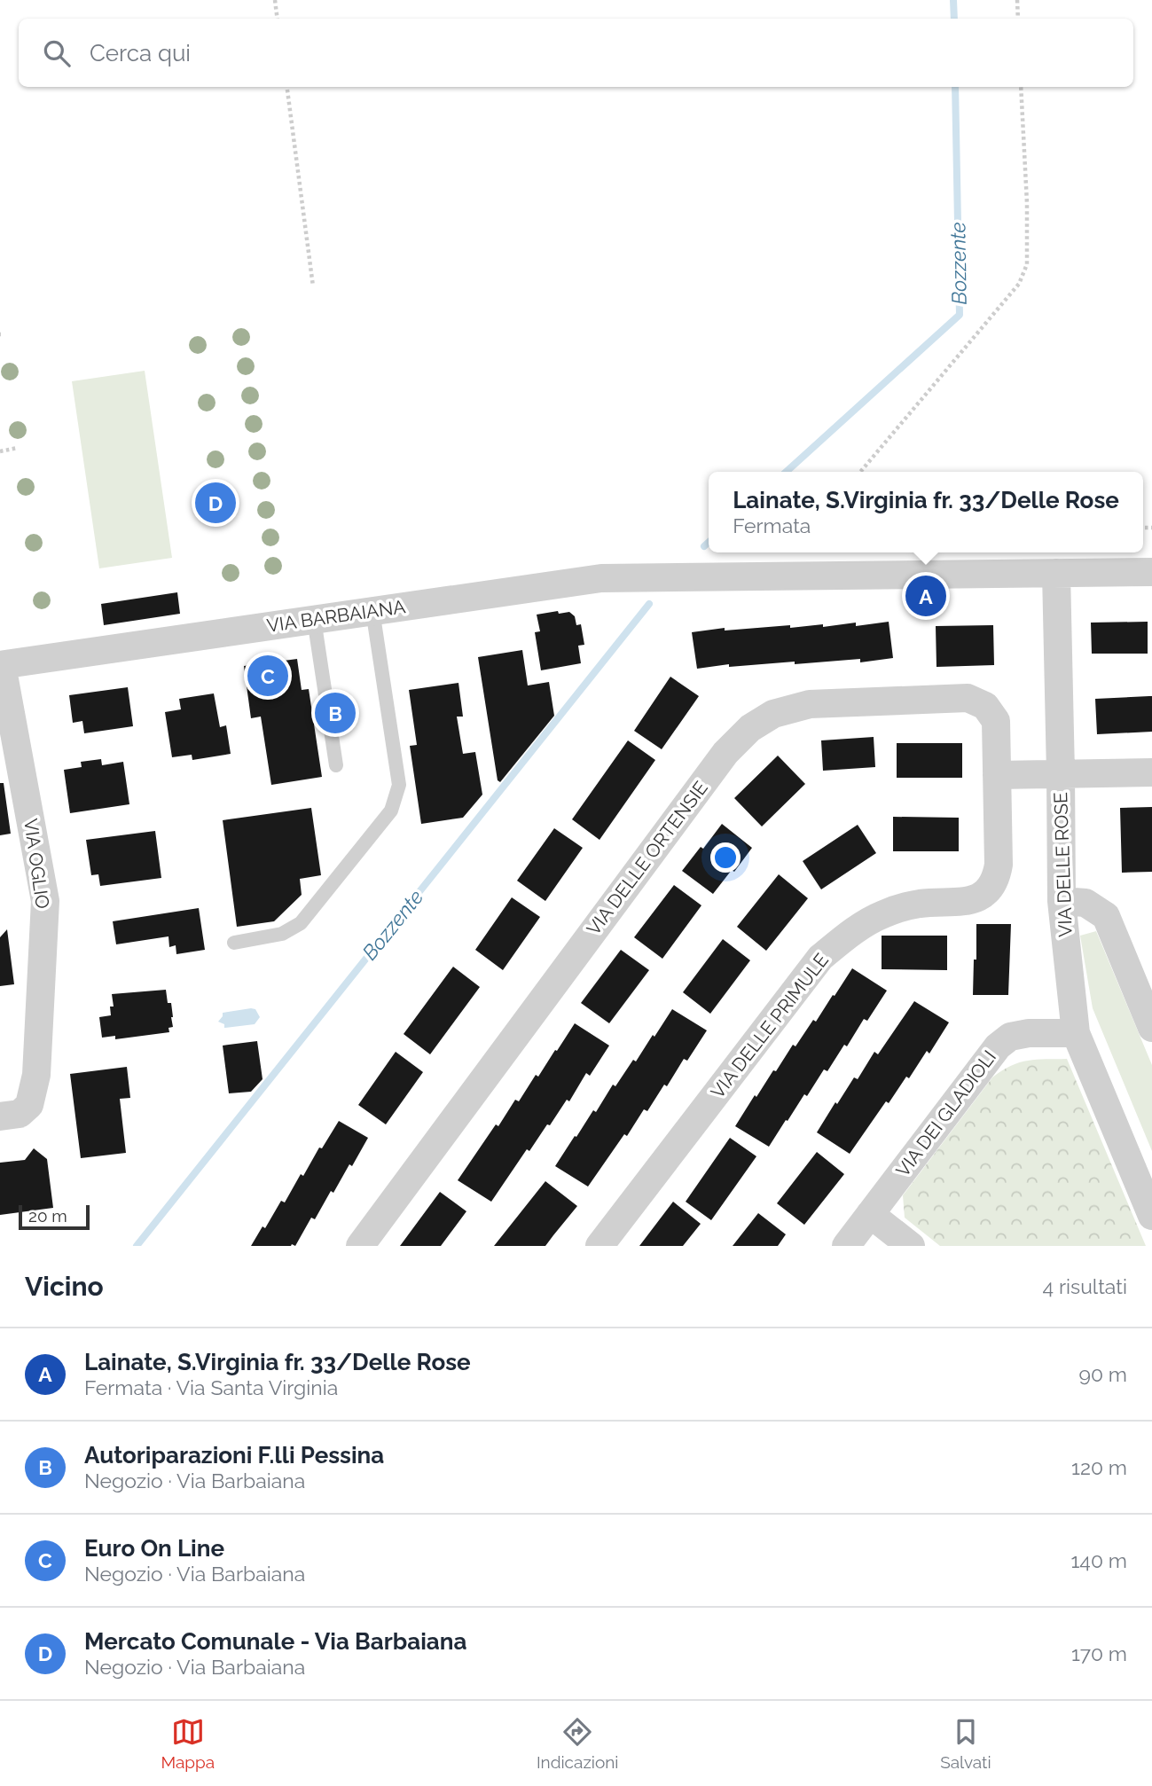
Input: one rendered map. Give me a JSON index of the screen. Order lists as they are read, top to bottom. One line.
{"streets":{"street":["VIA BARBAIANA","VIA DELLE ORTENSIE","VIA OGLIO","VIA DELLE ROSE","VIA DELLE PRIMULE","VIA DEI GLADIOLI"]},"crossings":[["VIA BARBAIANA","VIA OGLIO"],["VIA BARBAIANA","VIA DELLE ROSE"],["VIA DELLE ORTENSIE","VIA DELLE PRIMULE"],["VIA DELLE ROSE","VIA DEI GLADIOLI"]],"water":["Bozzente"],"scale_bar":"20 m","page":{"search":"Cerca qui","popup":["Lainate, S.Virginia fr. 33/Delle Rose","Fermata"],"pins":["D","A","C","B"],"scale":"20 m","heading":["Vicino","4 risultati"],"list":[{"mark":"A","name":"Lainate, S.Virginia fr. 33/Delle Rose","note":"Fermata · Via Santa Virginia","value":"90 m"},{"mark":"B","name":"Autoriparazioni F.lli Pessina","note":"Negozio · Via Barbaiana","value":"120 m"},{"mark":"C","name":"Euro On Line","note":"Negozio · Via Barbaiana","value":"140 m"},{"mark":"D","name":"Mercato Comunale - Via Barbaiana","note":"Negozio · Via Barbaiana","value":"170 m"}],"nav":["Mappa","Indicazioni","Salvati"]}}
